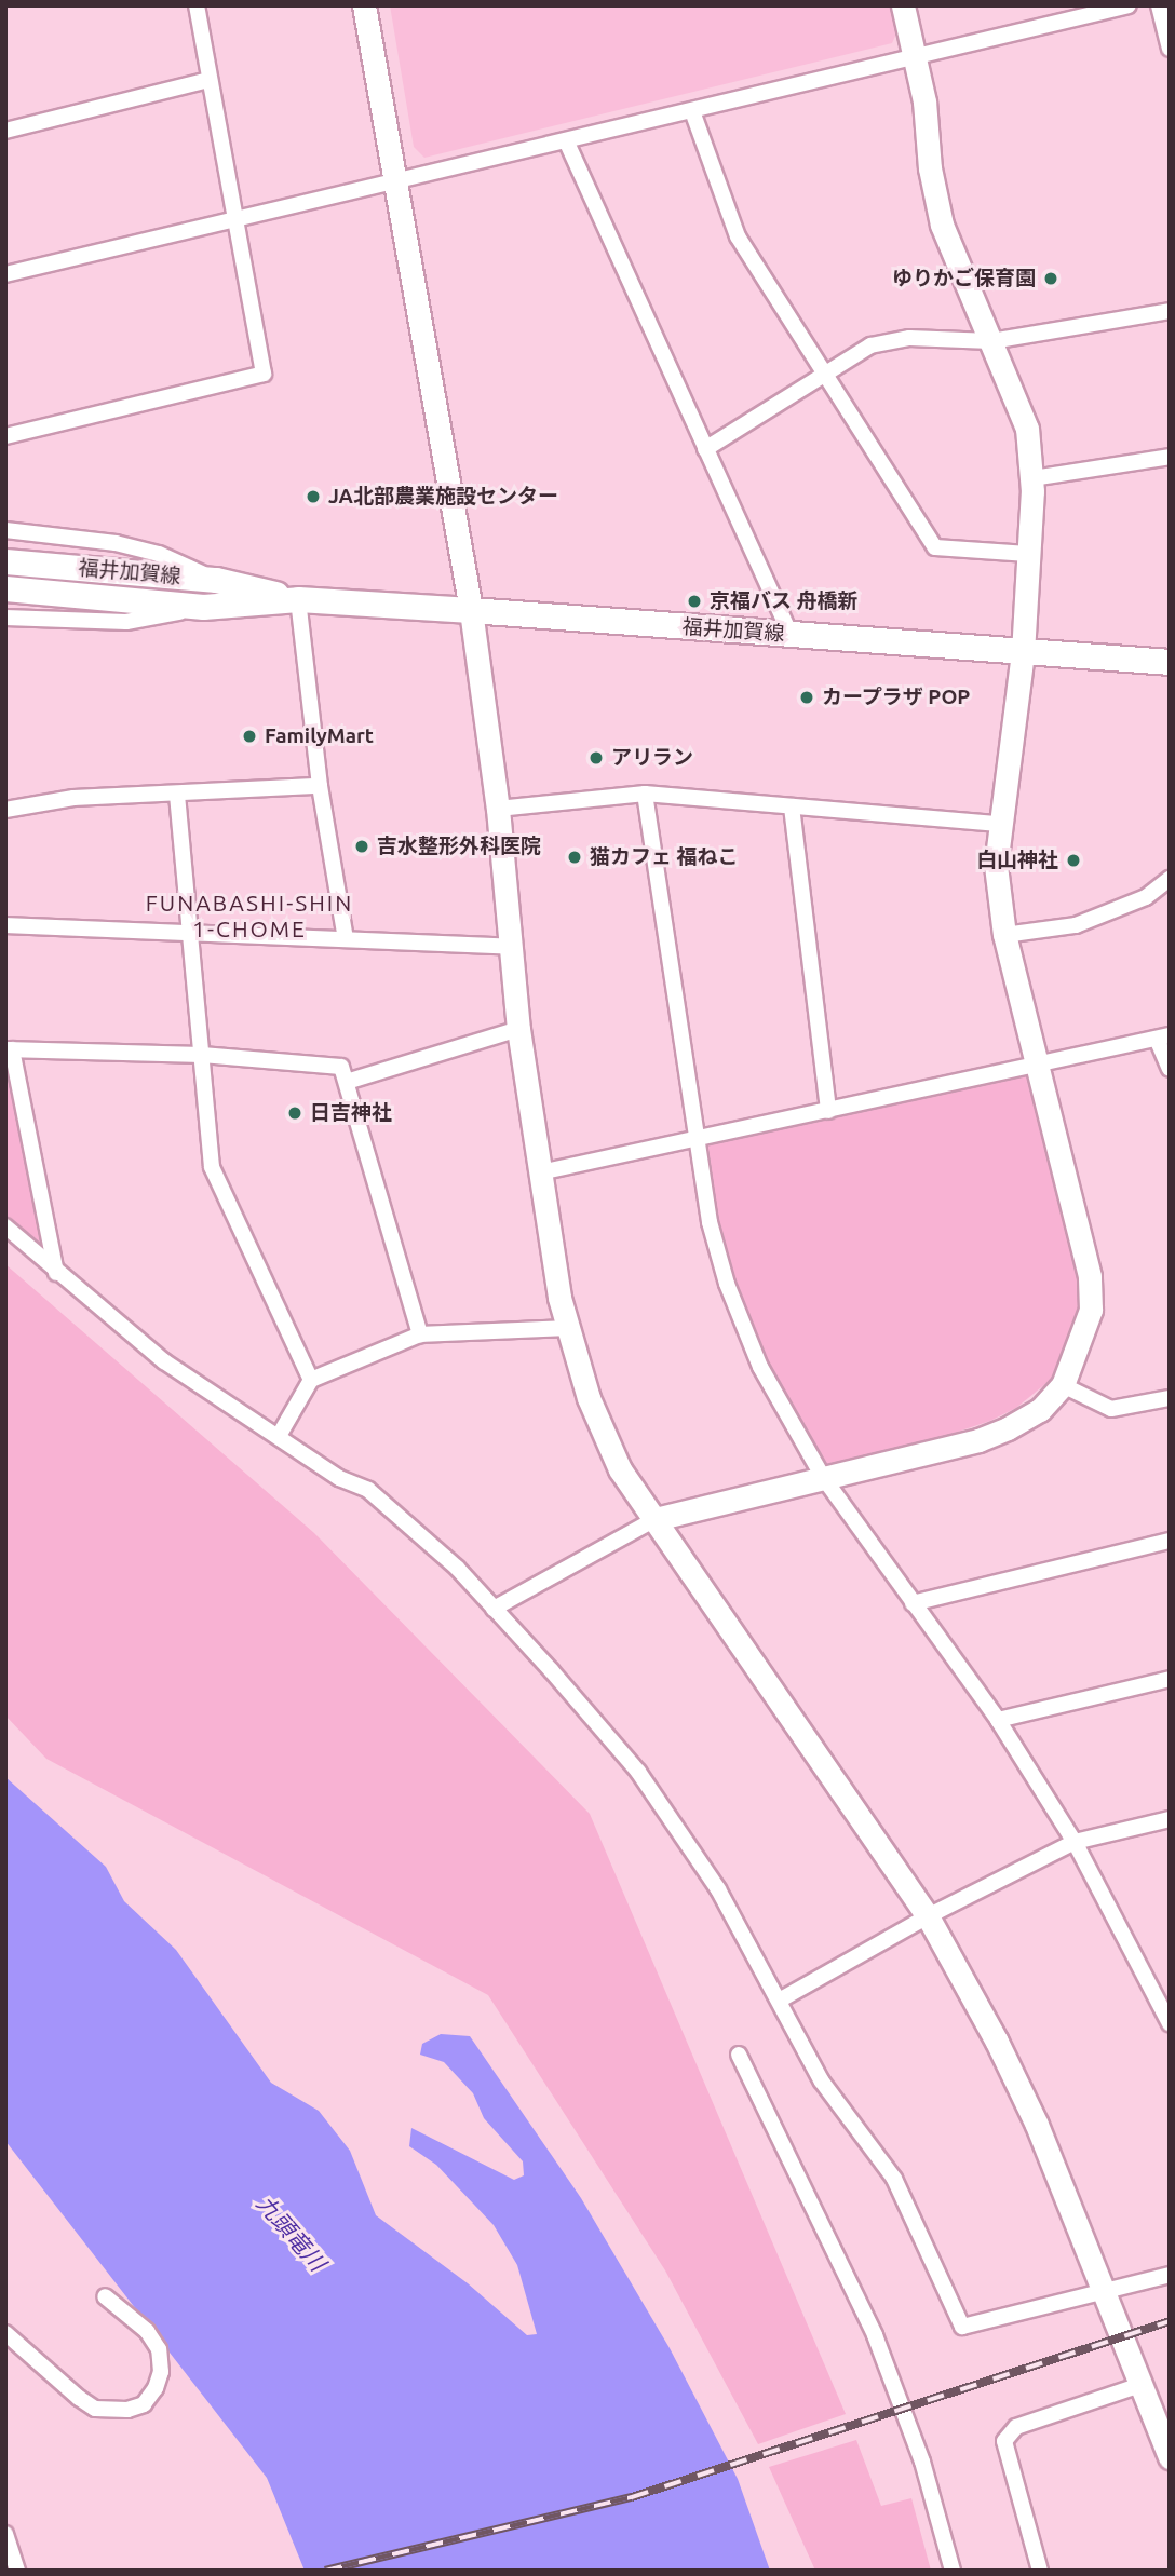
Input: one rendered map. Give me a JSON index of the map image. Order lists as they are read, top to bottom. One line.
{"streets":{"main road":["福井加賀線"]},"districts":["FUNABASHI-SHIN 1-CHOME"],"water":["九頭竜川"],"places":["ゆりかご保育園","JA北部農業施設センター","京福バス 舟橋新","カープラザ POP","FamilyMart","アリラン","吉水整形外科医院","猫カフェ 福ねこ","白山神社","日吉神社"]}
